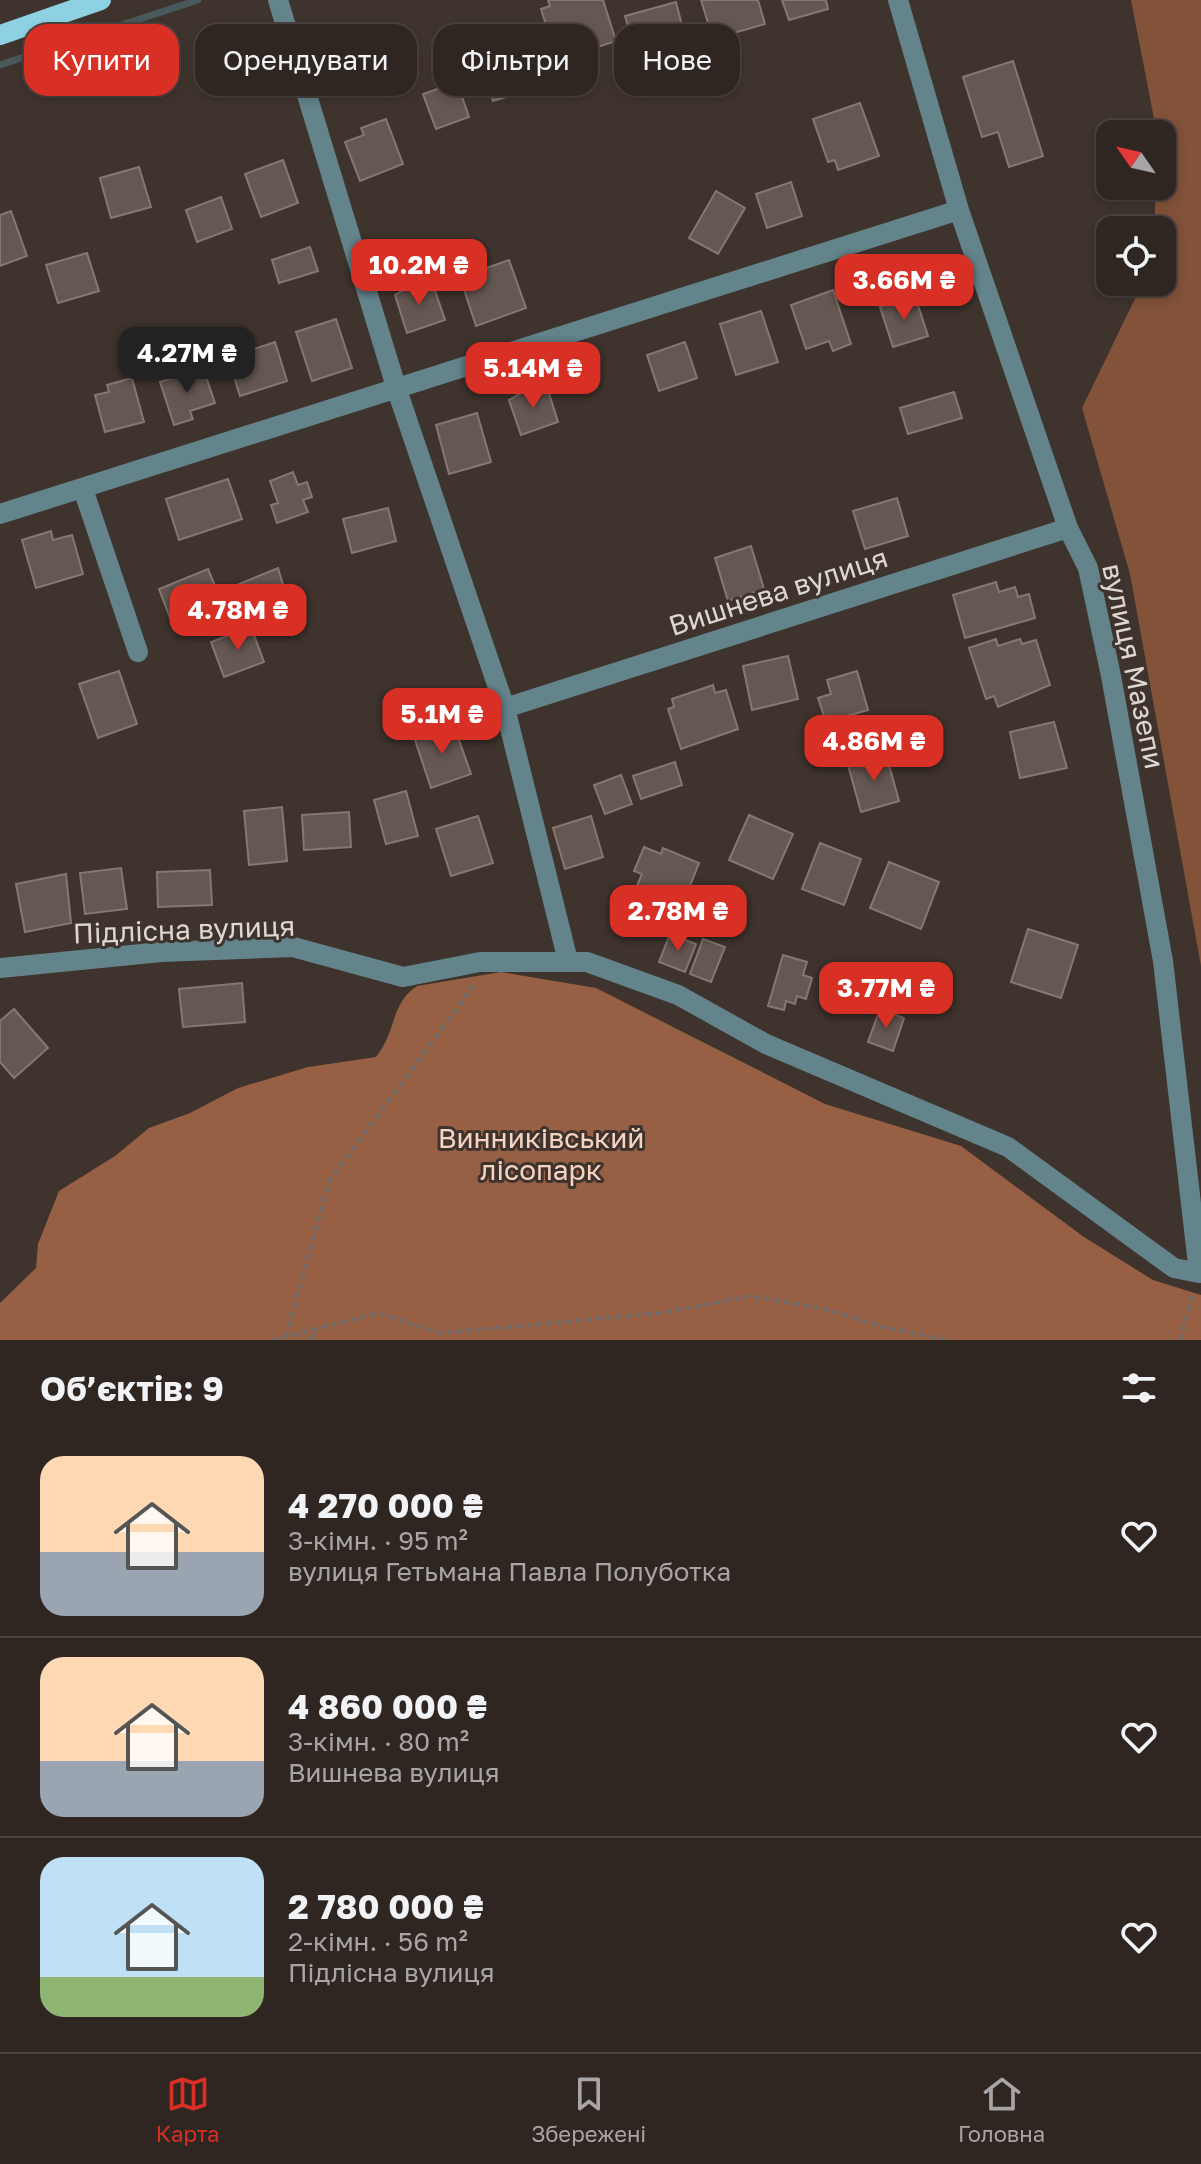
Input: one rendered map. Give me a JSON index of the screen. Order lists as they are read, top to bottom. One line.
{"streets":{"street":["Вишнева вулиця","вулиця Мазепи","Підлісна вулиця"]},"crossings":[["Вишнева вулиця","вулиця Мазепи"],["вулиця Мазепи","Підлісна вулиця"]],"parks":["Винниківський лісопарк"],"north":"top left","page":{"chip":["Купити","Орендувати","Фільтри","Нове"],"price":["10.2M ₴","3.66M ₴","4.27M ₴","5.14M ₴","4.78M ₴","5.1M ₴","4.86M ₴","2.78M ₴","3.77M ₴"],"heading":"Об’єктів: 9","list":[{"name":"4 270 000 ₴","note":"3-кімн. · 95 m² · вулиця Гетьмана Павла Полуботка"},{"name":"4 860 000 ₴","note":"3-кімн. · 80 m² · Вишнева вулиця"},{"name":"2 780 000 ₴","note":"2-кімн. · 56 m² · Підлісна вулиця"}],"tabs":["Карта","Збережені","Головна"]}}
